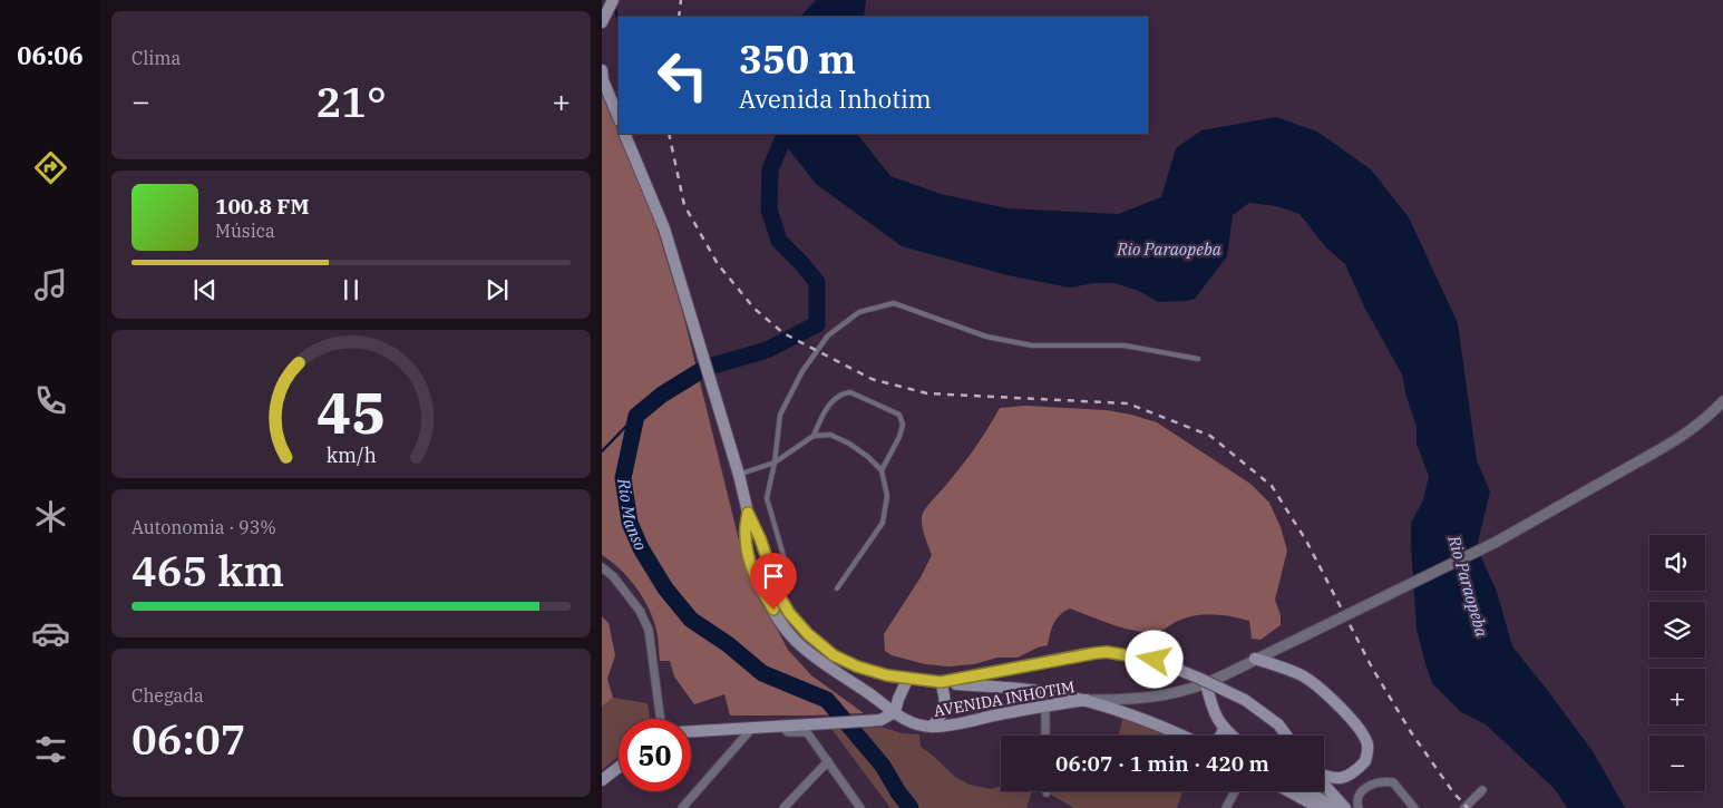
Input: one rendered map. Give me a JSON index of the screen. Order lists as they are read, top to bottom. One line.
{"streets":{"main road":["AVENIDA INHOTIM"]},"water":["Rio Paraopeba","Rio Manso"],"page":{"tabs":"06:06","tile":["Clima",["Autonomia · 93%","465 km"],["Chegada","06:07"]],"turn":["350 m","Avenida Inhotim"],"heat":["−","21°","+"],"song":["100.8 FM","Música"],"map_buttons":["+","−"],"limit":"50","trip":"06:07 · 1 min · 420 m","gauge":["45","km/h"]}}
